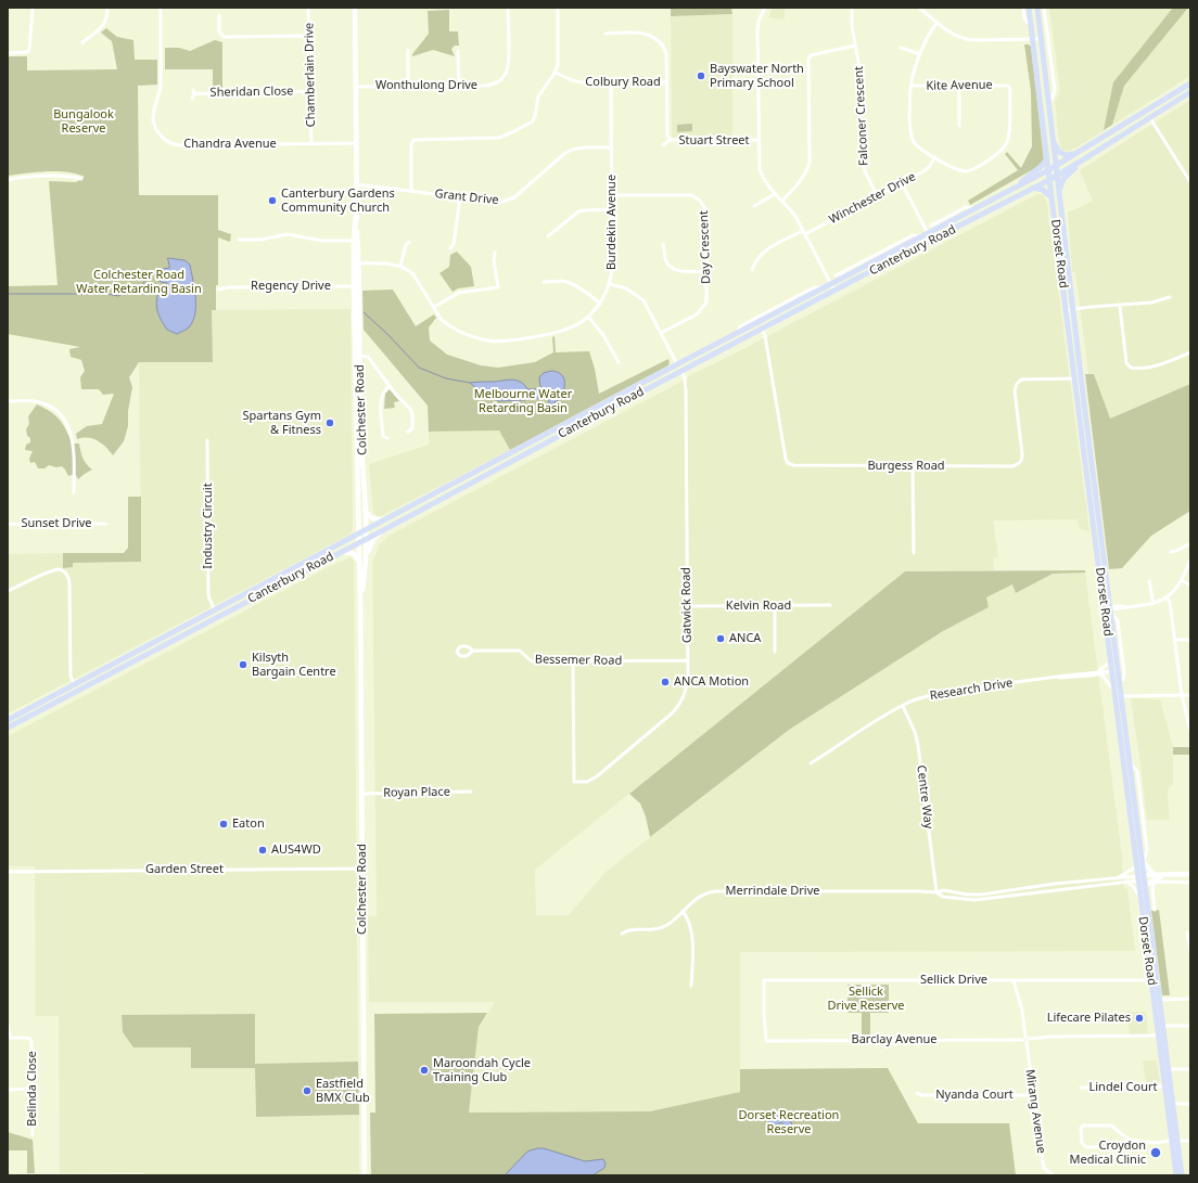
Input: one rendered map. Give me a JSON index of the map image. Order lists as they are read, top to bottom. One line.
{"streets":{"main road":["Canterbury Road","Dorset Road","Colchester Road"],"street":["Chamberlain Drive","Colbury Road","Wonthulong Drive","Kite Avenue","Sheridan Close","Falconer Crescent","Stuart Street","Chandra Avenue","Grant Drive","Winchester Drive","Burdekin Avenue","Day Crescent","Regency Drive","Burgess Road","Sunset Drive","Industry Circuit","Gatwick Road","Kelvin Road","Bessemer Road","Research Drive","Royan Place","Centre Way","Garden Street","Merrindale Drive","Sellick Drive","Barclay Avenue","Lindel Court","Belinda Close","Nyanda Court","Mirang Avenue"]},"crossings":[["Chamberlain Drive","Sheridan Close"],["Chamberlain Drive","Chandra Avenue"],["Colbury Road","Stuart Street"],["Colbury Road","Burdekin Avenue"],["Wonthulong Drive","Colchester Road"],["Kite Avenue","Winchester Drive"],["Falconer Crescent","Winchester Drive"],["Chandra Avenue","Colchester Road"],["Grant Drive","Burdekin Avenue"],["Grant Drive","Colchester Road"],["Burdekin Avenue","Day Crescent"],["Canterbury Road","Dorset Road"],["Canterbury Road","Colchester Road"],["Canterbury Road","Burgess Road"],["Canterbury Road","Industry Circuit"],["Canterbury Road","Gatwick Road"],["Dorset Road","Burgess Road"],["Dorset Road","Research Drive"],["Dorset Road","Merrindale Drive"],["Dorset Road","Sellick Drive"],["Dorset Road","Barclay Avenue"],["Dorset Road","Lindel Court"],["Regency Drive","Colchester Road"],["Colchester Road","Royan Place"],["Colchester Road","Garden Street"],["Gatwick Road","Kelvin Road"],["Gatwick Road","Bessemer Road"],["Research Drive","Centre Way"],["Centre Way","Merrindale Drive"],["Sellick Drive","Barclay Avenue"],["Sellick Drive","Mirang Avenue"],["Barclay Avenue","Mirang Avenue"],["Nyanda Court","Mirang Avenue"]],"parks":["Bungalook Reserve","Colchester Road Water Retarding Basin","Melbourne Water Retarding Basin","Sellick Drive Reserve","Dorset Recreation Reserve"],"places":["Bayswater North Primary School","Canterbury Gardens Community Church","Spartans Gym & Fitness","ANCA","Kilsyth Bargain Centre","ANCA Motion","Eaton","AUS4WD","Lifecare Pilates","Maroondah Cycle Training Club","Eastfield BMX Club","Croydon Medical Clinic"]}
